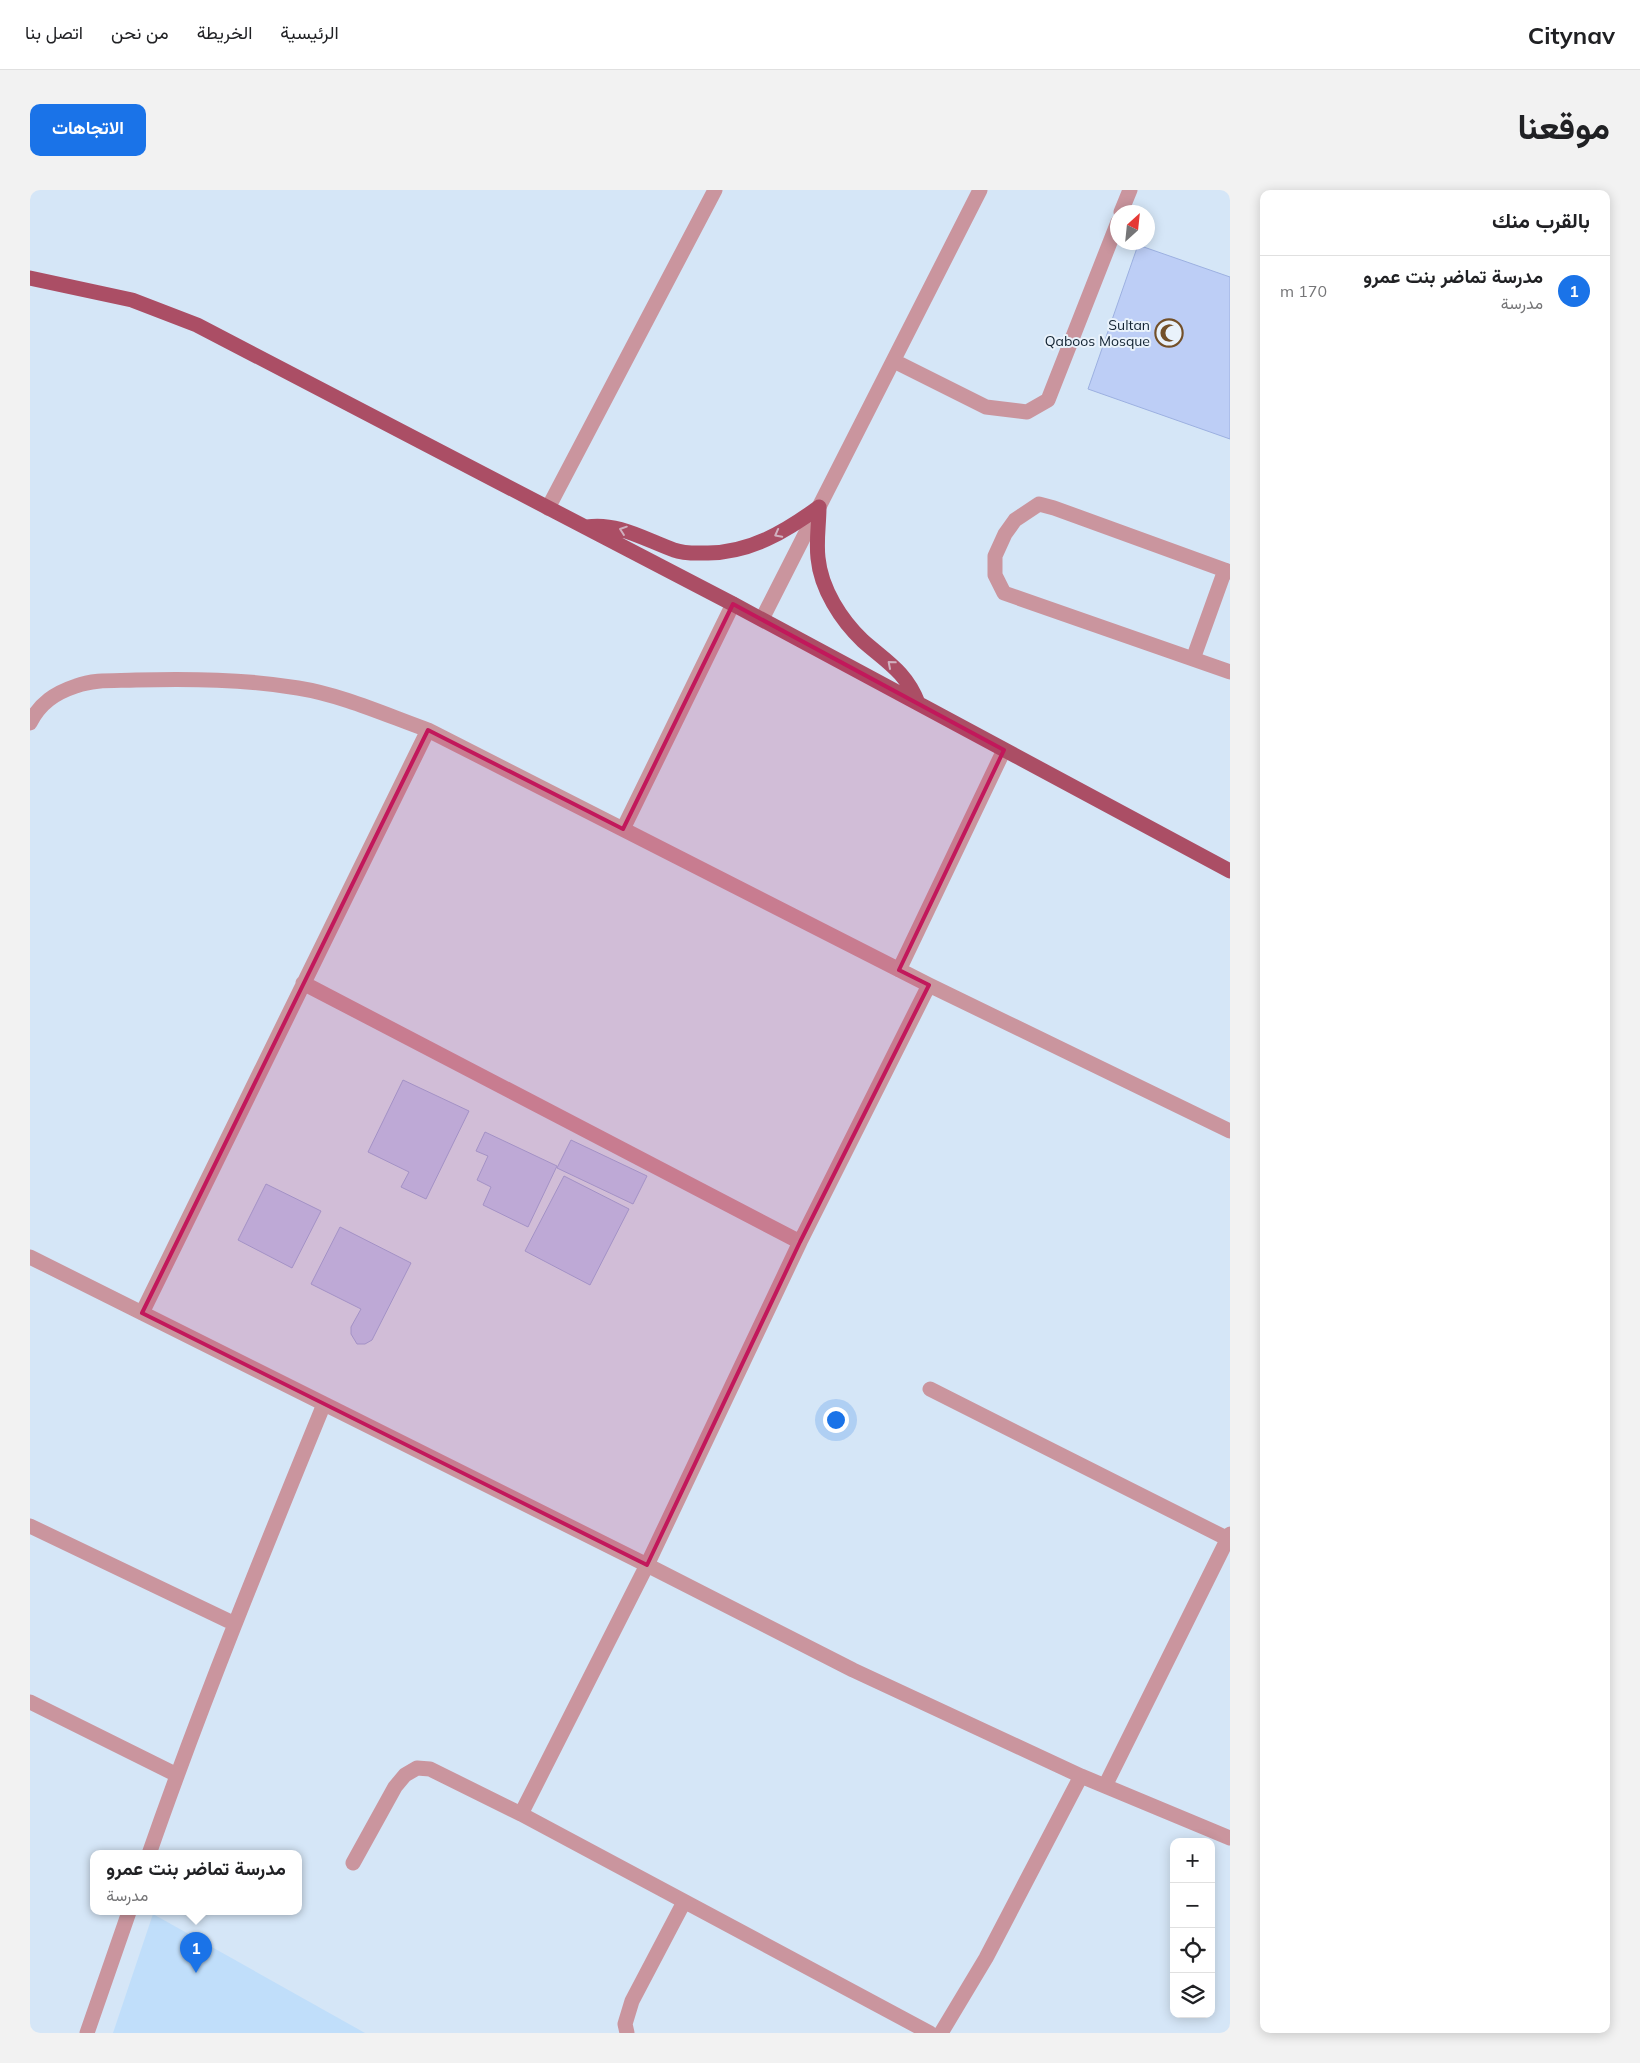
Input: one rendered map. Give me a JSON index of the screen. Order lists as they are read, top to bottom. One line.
{"places":{"mosque":["Sultan Qaboos Mosque"]},"north":"top right","page":{"header":"Citynav","nav":["الرئيسية","الخريطة","من نحن","اتصل بنا"],"title":"موقعنا","buttons":"الاتجاهات","heading":"بالقرب منك","list":[{"mark":"1","name":"مدرسة تماضر بنت عمرو","note":"مدرسة","value":"170 m"}],"map_buttons":["+","−"],"popup":["مدرسة تماضر بنت عمرو","مدرسة"],"pins":"1"}}
